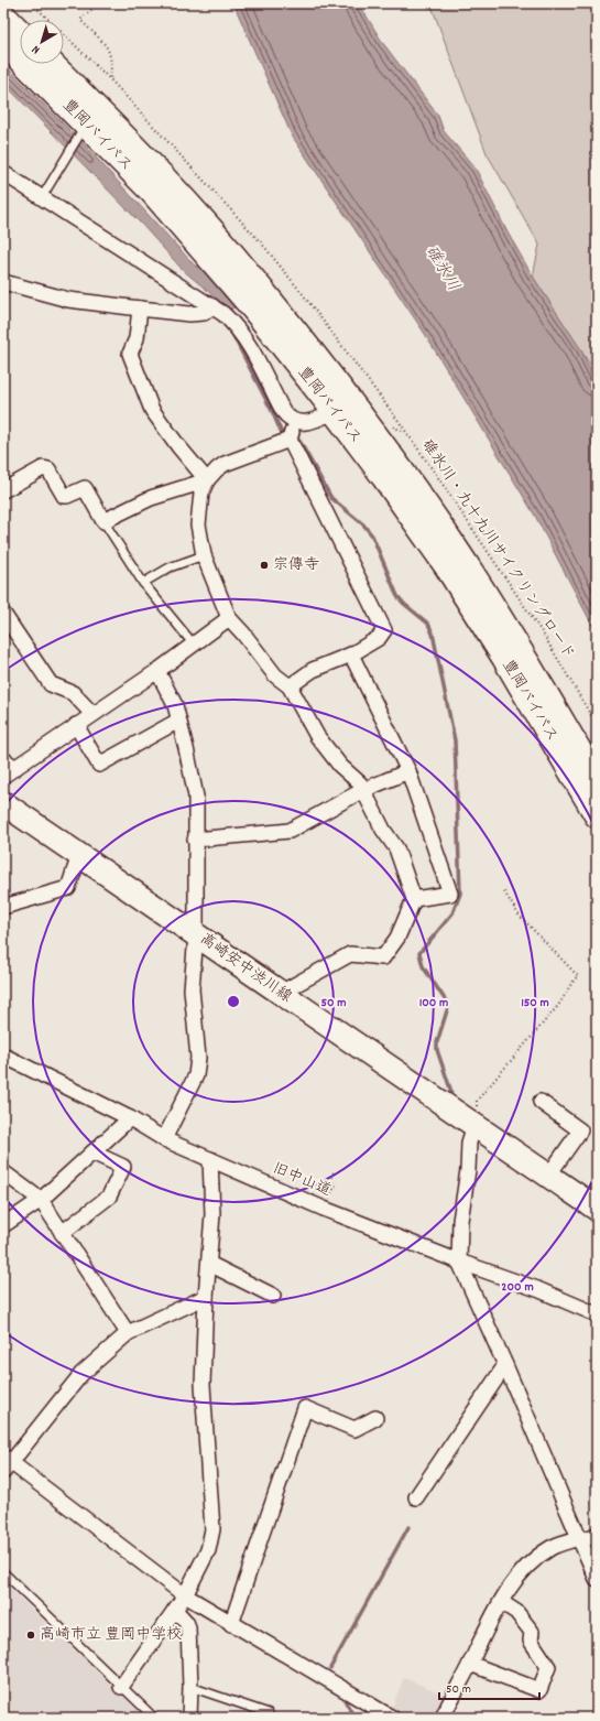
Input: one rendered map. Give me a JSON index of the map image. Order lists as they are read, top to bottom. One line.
{"streets":{"highway":["豊岡バイパス"],"main road":["高崎安中渋川線"],"street":["旧中山道"],"path":["碓氷川・九十九川サイクリングロード"]},"water":["碓氷川"],"places":["宗傳寺","高崎市立 豊岡中学校"],"scale_bar":"50 m","north":"bottom left","rings":["50 m","100 m","150 m","200 m"]}
